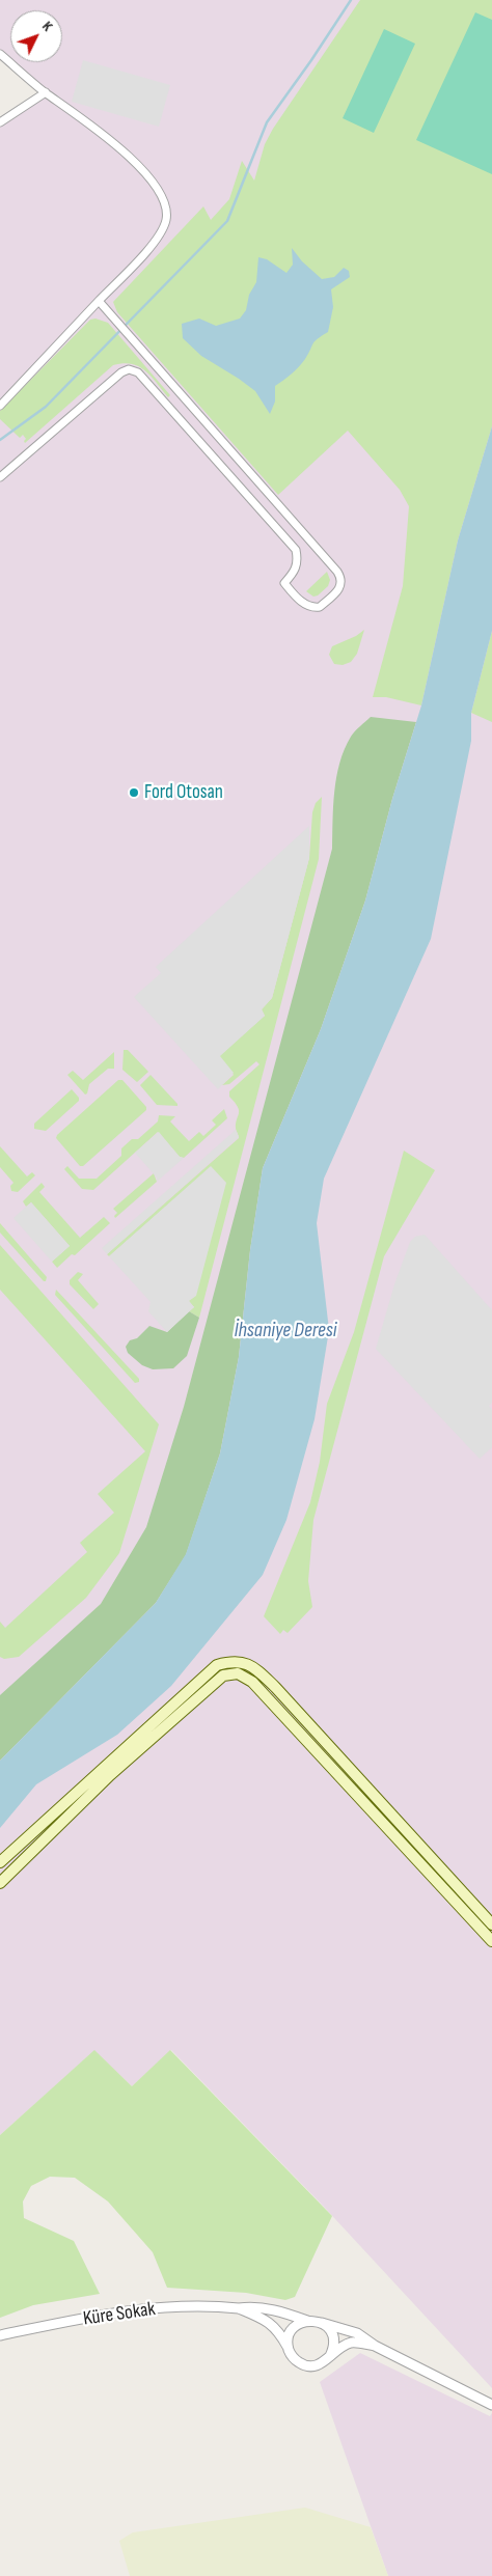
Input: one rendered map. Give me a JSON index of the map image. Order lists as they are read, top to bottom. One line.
{"streets":{"street":["Küre Sokak"]},"water":["İhsaniye Deresi"],"places":["Ford Otosan"],"north":"top right"}
